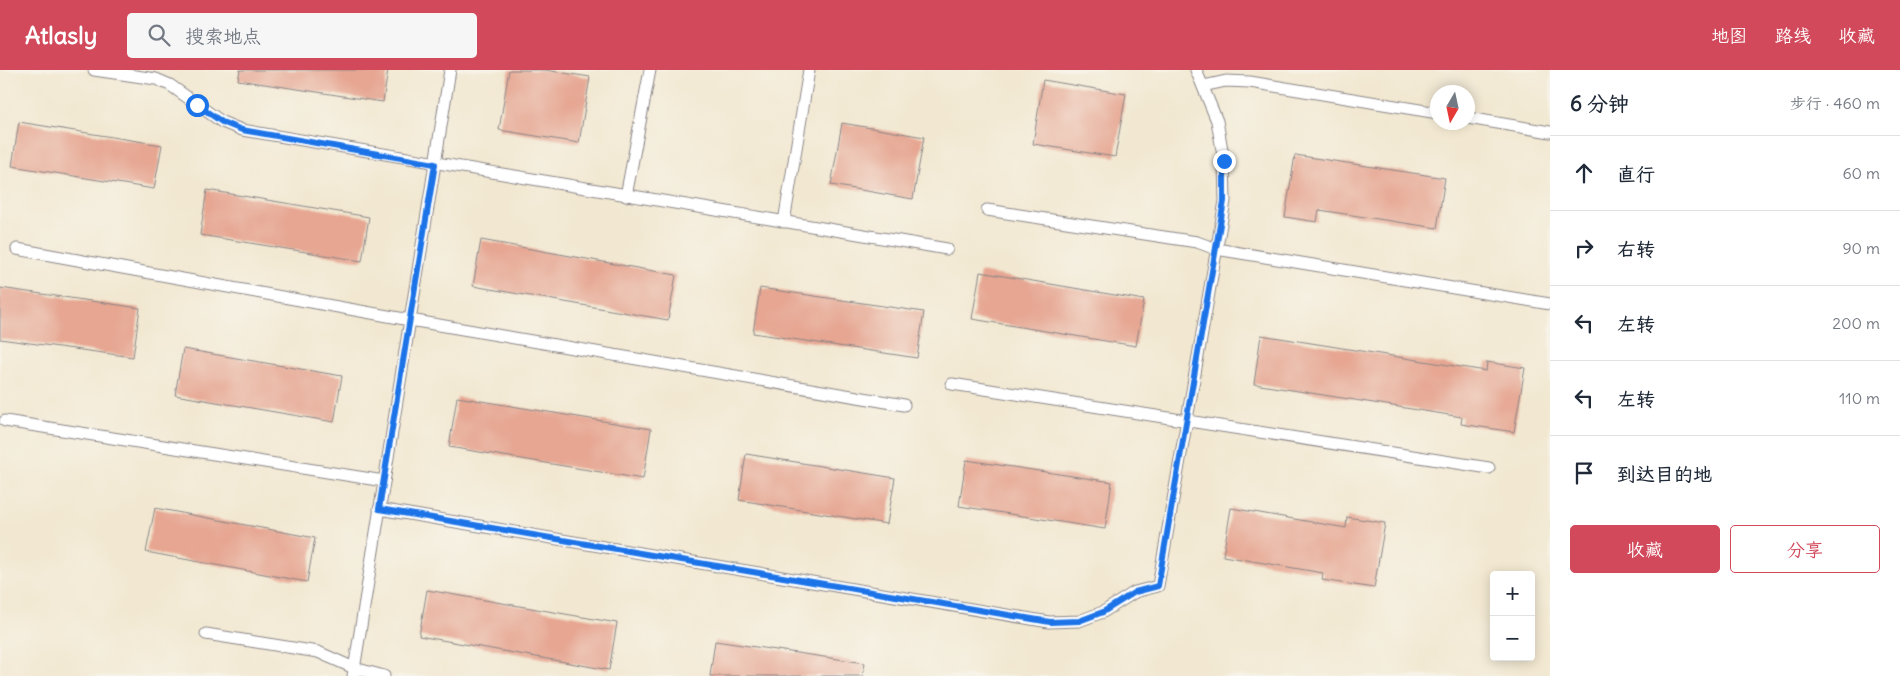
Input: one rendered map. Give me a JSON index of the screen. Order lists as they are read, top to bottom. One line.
{"north":"bottom","page":{"header":"Atlasly","search":"搜索地点","nav":["地图","路线","收藏"],"heading":["6 分钟","步行 · 460 m"],"list":[["直行","60 m"],["右转","90 m"],["左转","200 m"],["左转","110 m"],"到达目的地"],"buttons":["收藏","分享"],"map_buttons":["+","−"]}}
